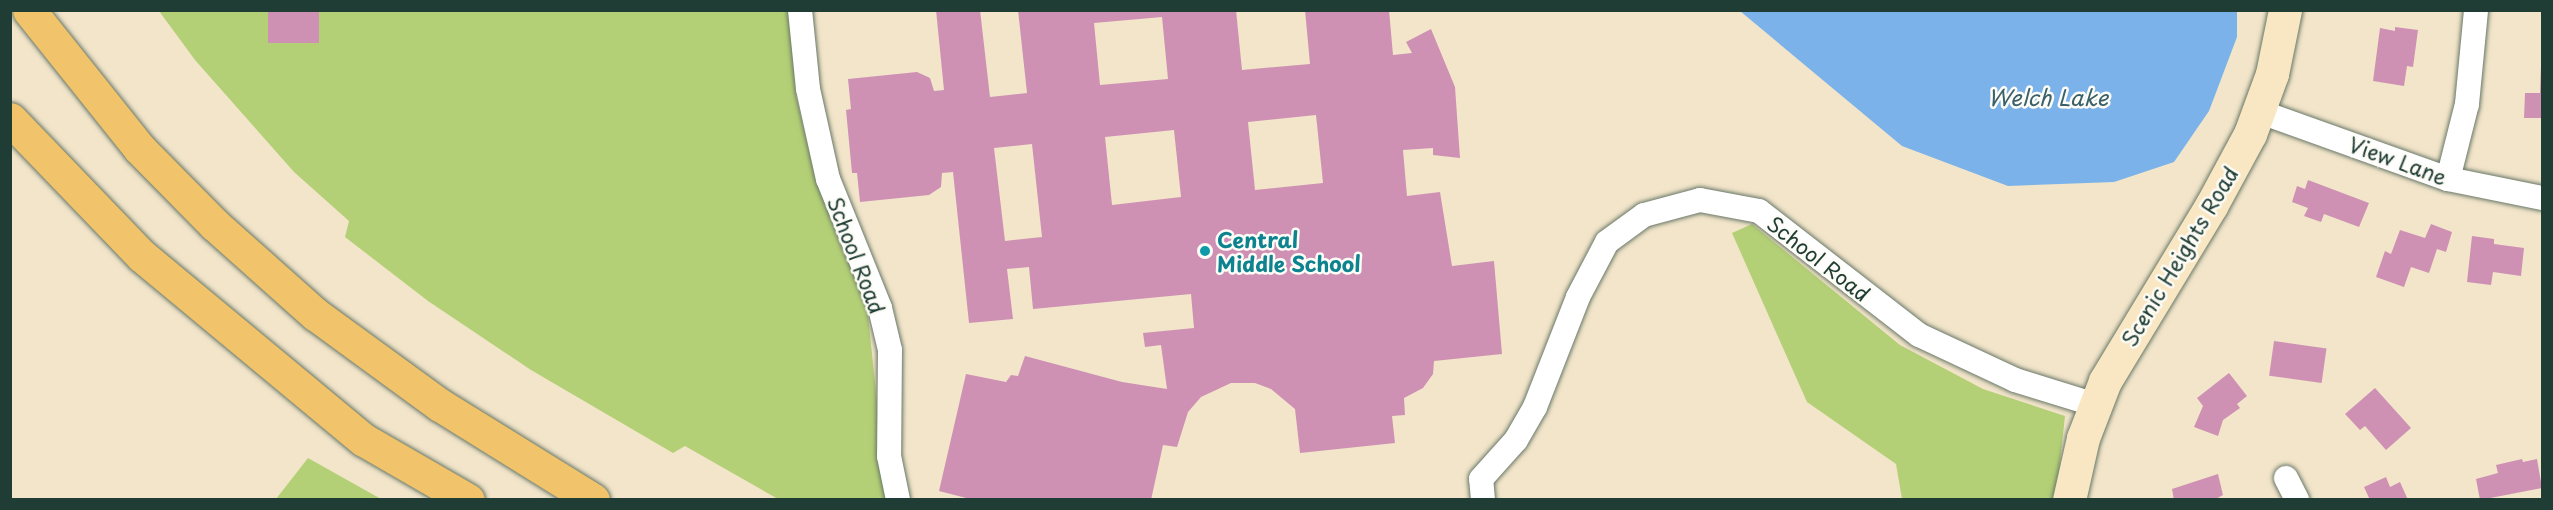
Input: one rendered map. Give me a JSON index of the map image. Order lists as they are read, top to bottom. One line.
{"streets":{"street":["View Lane","School Road","Scenic Heights Road"]},"crossings":[["View Lane","Scenic Heights Road"],["School Road","Scenic Heights Road"]],"water":["Welch Lake"],"places":["Central Middle School"]}
